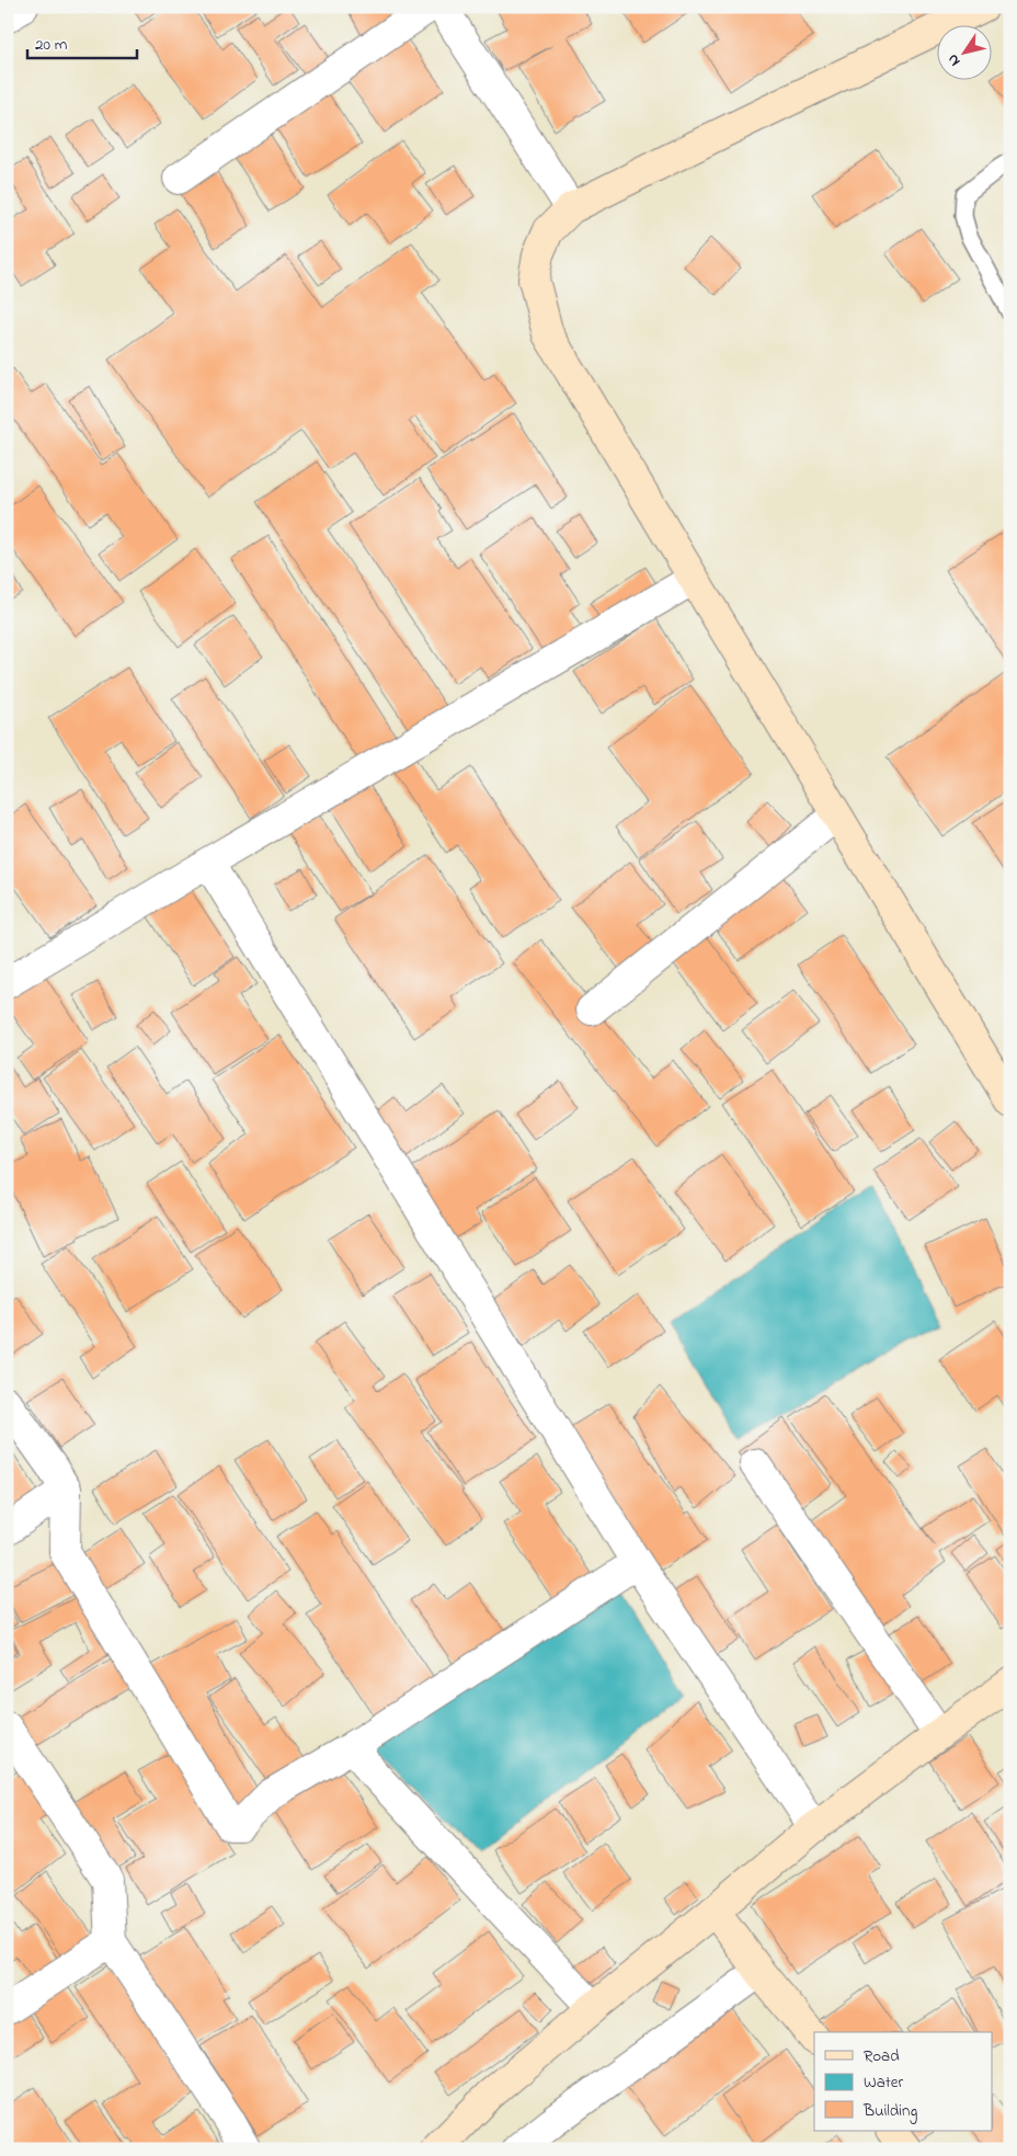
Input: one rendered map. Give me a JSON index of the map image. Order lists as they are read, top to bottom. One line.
{"legend":["Road","Water","Building"],"scale_bar":"20 m","north":"bottom left"}
